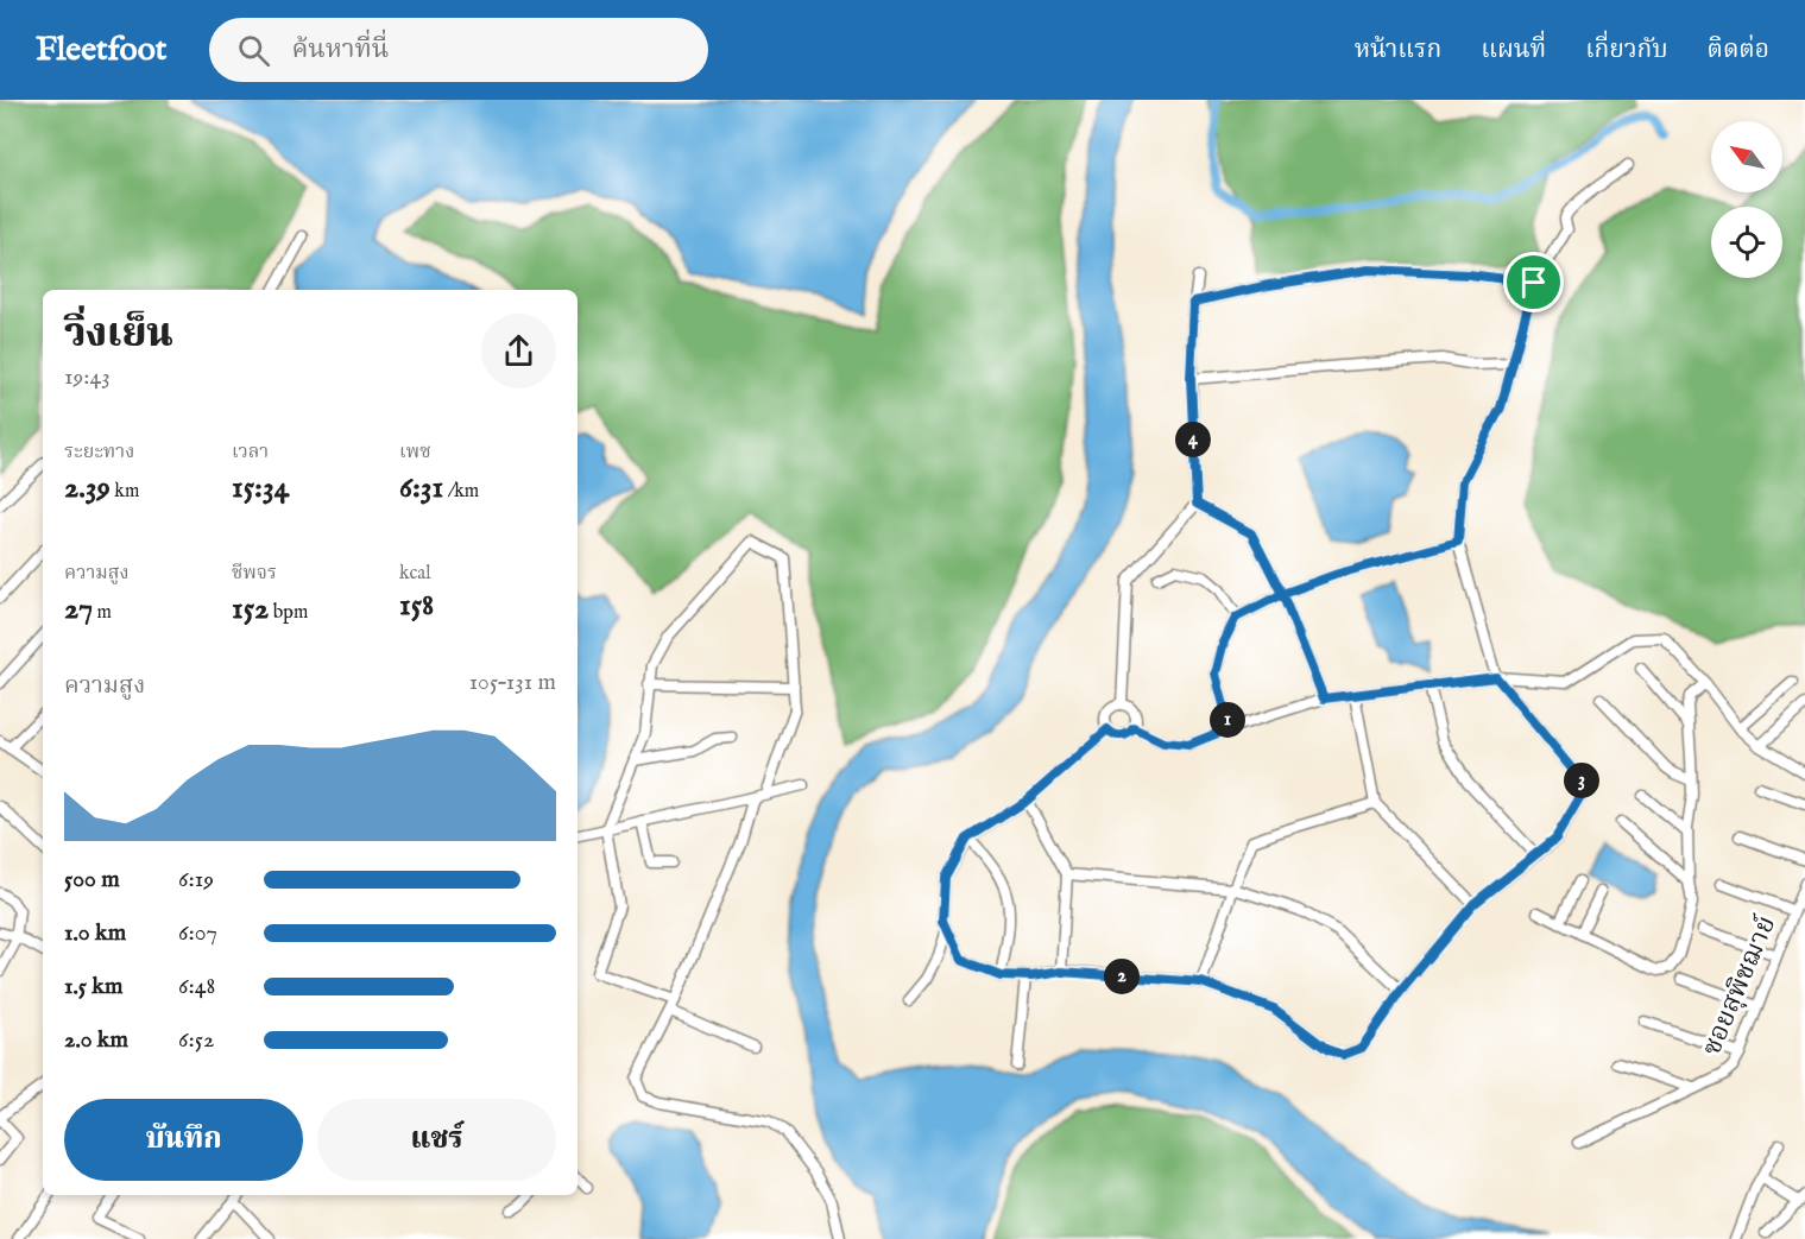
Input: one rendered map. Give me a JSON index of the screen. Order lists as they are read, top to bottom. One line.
{"streets":{"street":["ซอยสุพิชฌาย์"]},"north":"top left","page":{"header":"Fleetfoot","search":"ค้นหาที่นี่","nav":["หน้าแรก","แผนที่","เกี่ยวกับ","ติดต่อ"],"heading":["วิ่งเย็น","19:43"],"stats":[["ระยะทาง","2.39 km"],["เวลา","15:34"],["เพซ","6:31 /km"],["ความสูง","27 m"],["ชีพจร","152 bpm"],["kcal","158"]],"pins":["4","1","3","2"],"chart":["ความสูง","105–131 m"],"list":[{"name":"500 m","note":"6:19"},{"name":"1.0 km","note":"6:07"},{"name":"1.5 km","note":"6:48"},{"name":"2.0 km","note":"6:52"}],"buttons":["บันทึก","แชร์"]}}
